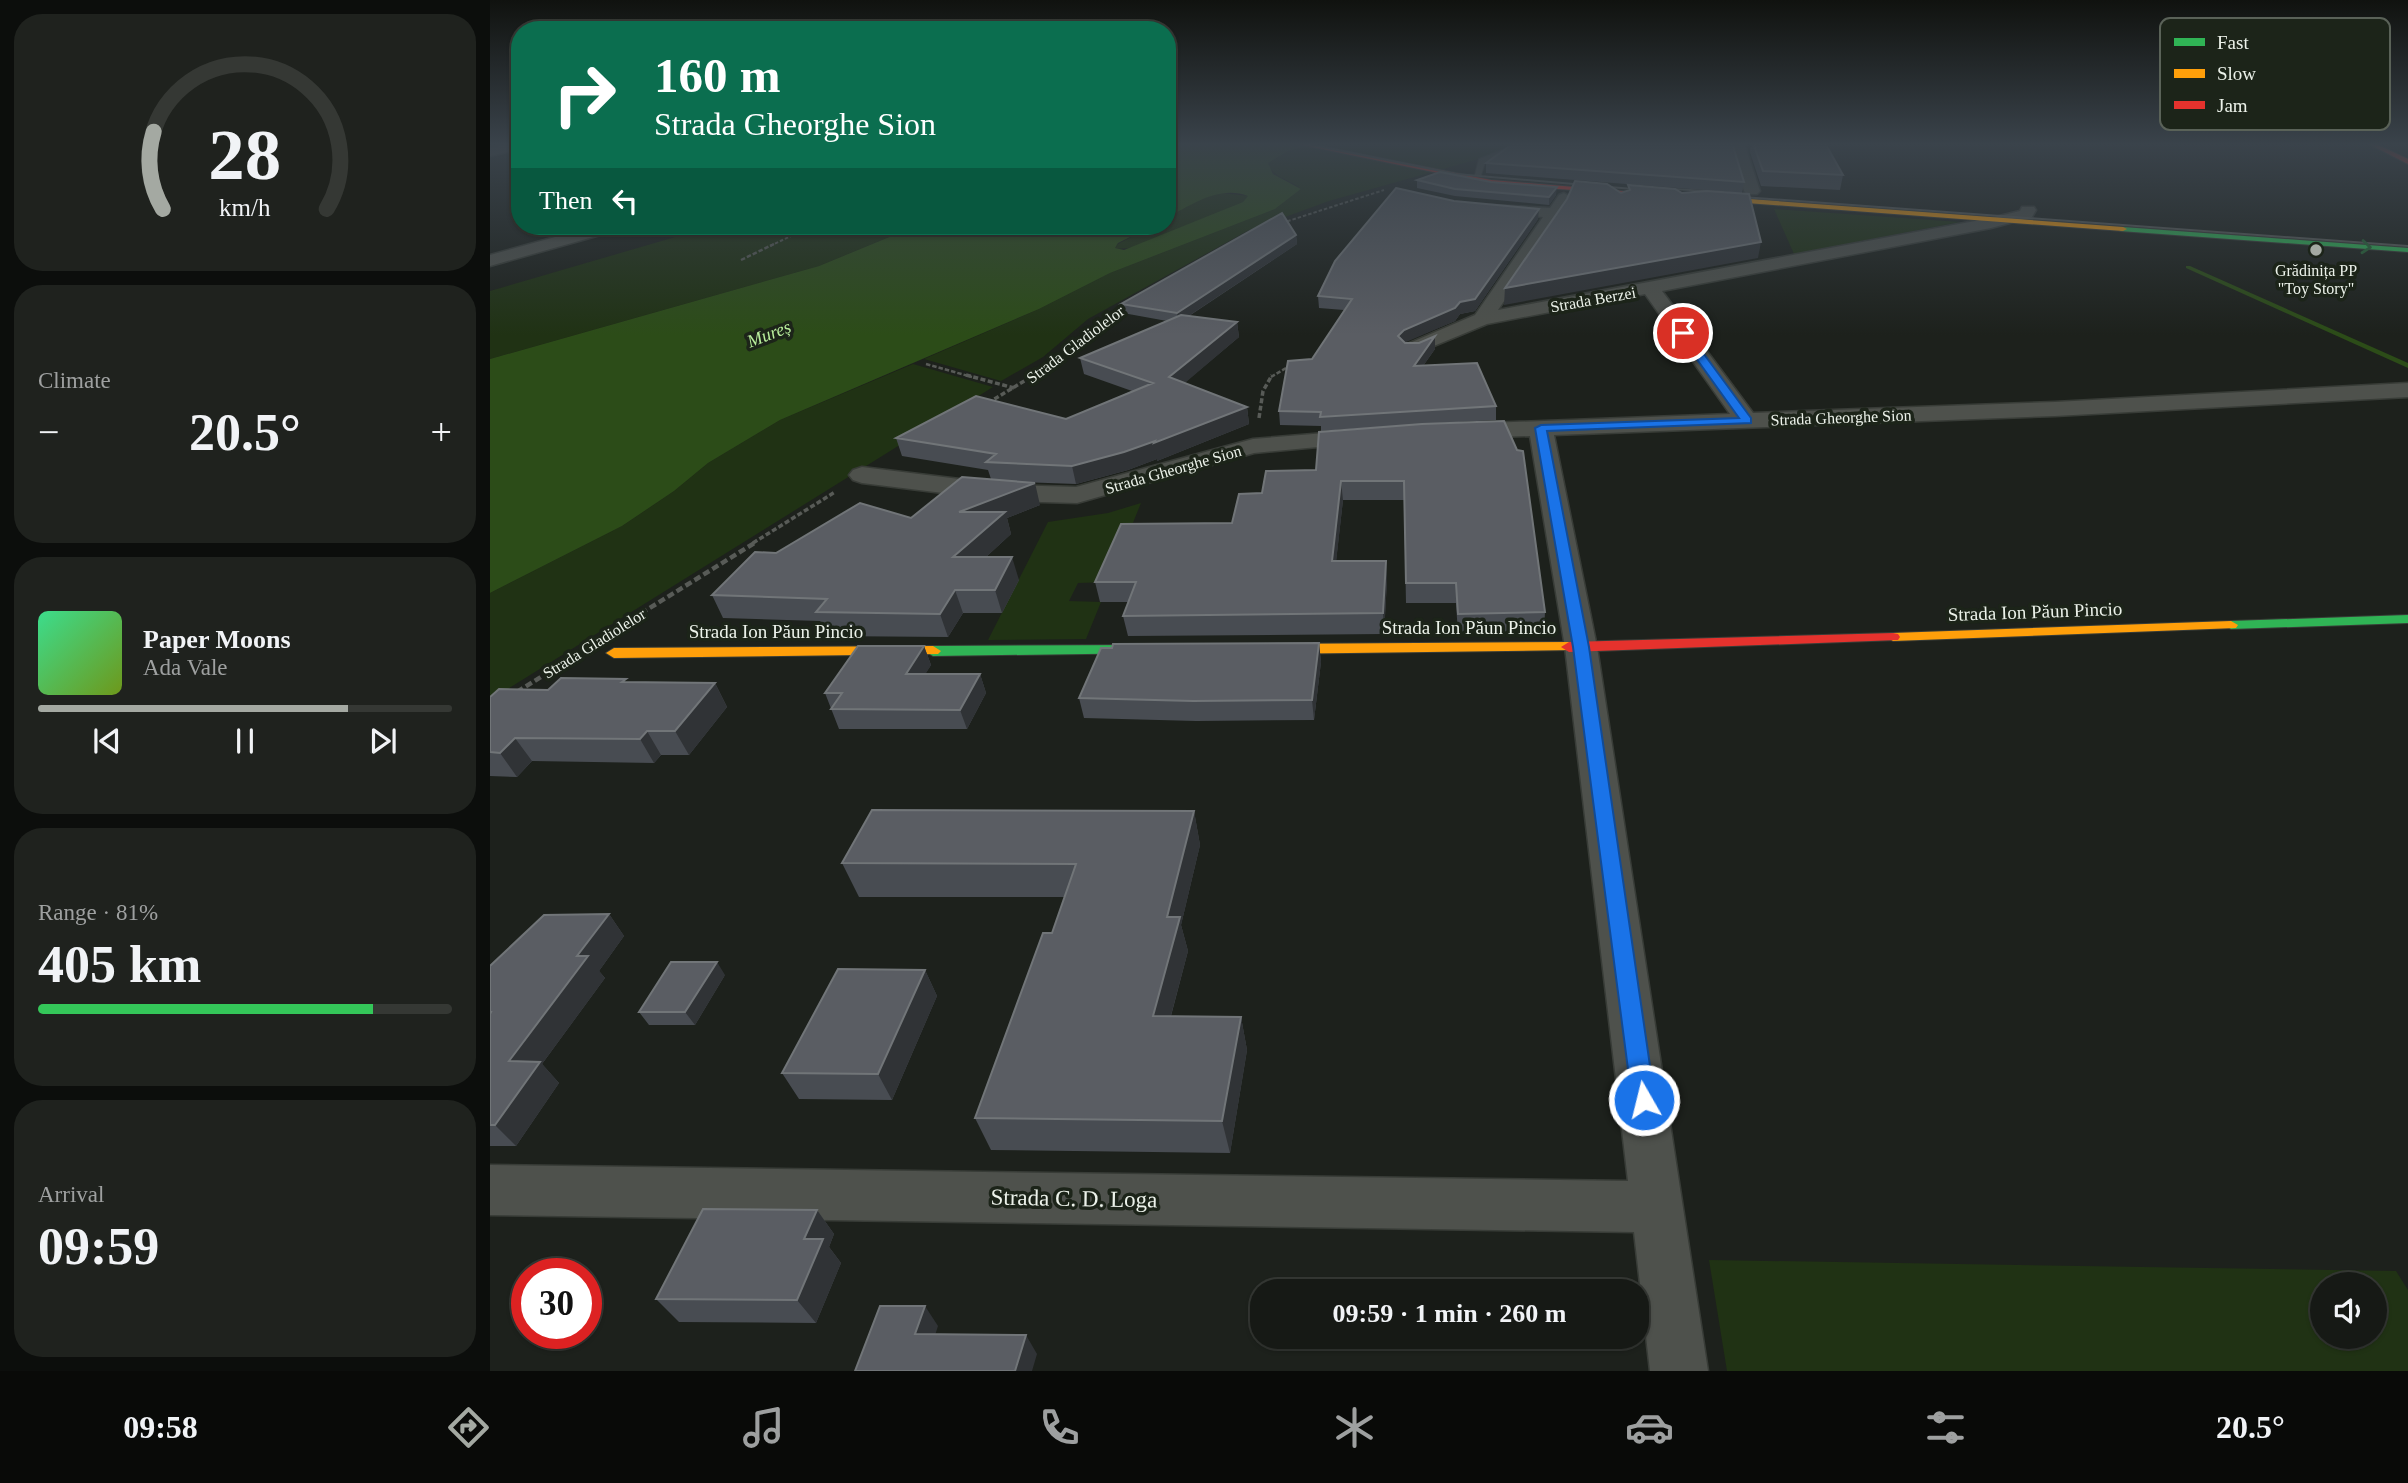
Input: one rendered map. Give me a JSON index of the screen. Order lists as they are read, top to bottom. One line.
{"streets":{"main road":["Strada Ion Păun Pincio"],"street":["Strada Berzei","Strada Gheorghe Sion","Strada C. D. Loga"],"path":["Strada Gladiolelor"]},"crossings":[["Strada Gladiolelor","Strada Gheorghe Sion"]],"water":["Mureș"],"places":["Grădinița PP \"Toy Story\""],"legend":["Fast","Slow","Jam"],"page":{"turn":["160 m","Strada Gheorghe Sion"],"then":"Then","tile":["Climate",["Range · 81%","405 km"],["Arrival","09:59"]],"heat":["−","20.5°","+"],"song":["Paper Moons","Ada Vale"],"limit":"30","trip":"09:59 · 1 min · 260 m","tabs":["09:58","20.5°"],"gauge":["28","km/h"]}}
